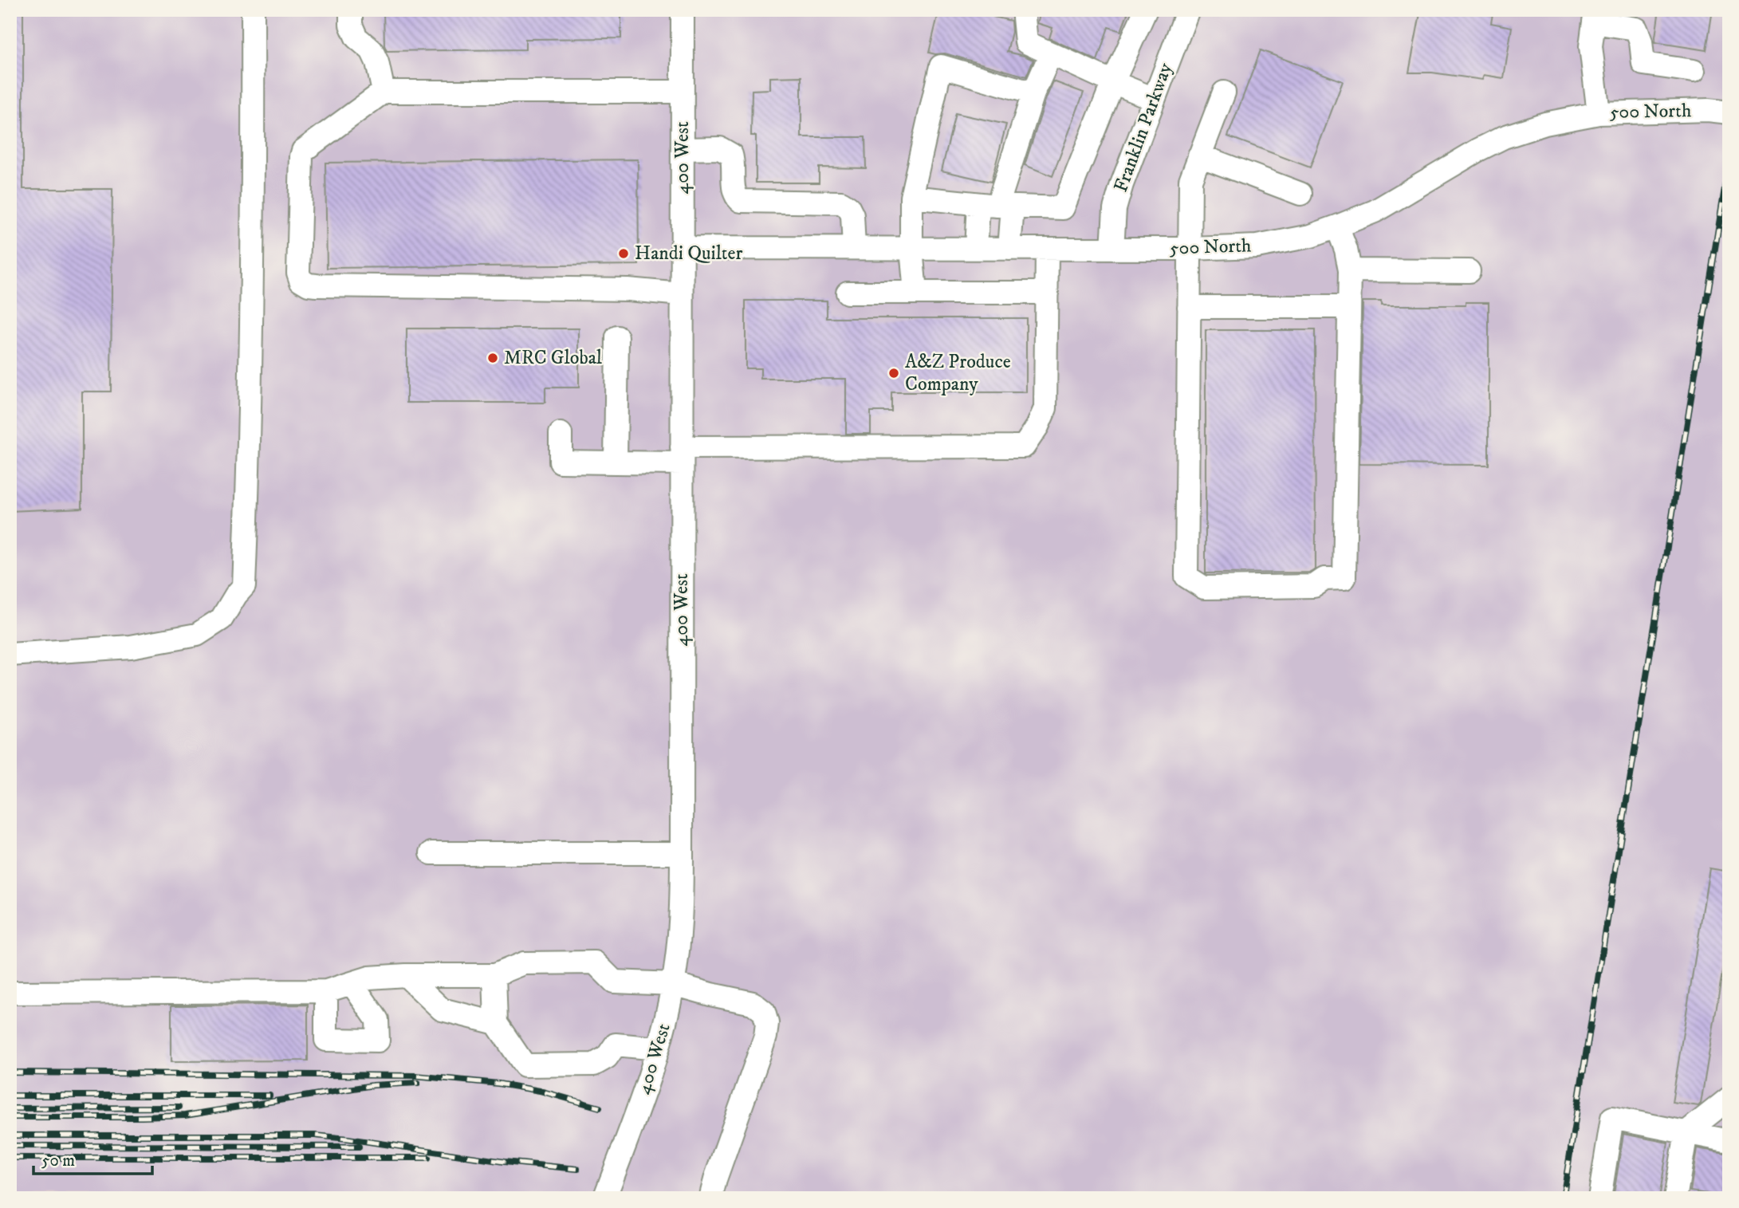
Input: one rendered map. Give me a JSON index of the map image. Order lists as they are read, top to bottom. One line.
{"streets":{"street":["500 North","Franklin Parkway","400 West"]},"crossings":[["500 North","Franklin Parkway"],["500 North","400 West"]],"places":["Handi Quilter","MRC Global","A&Z Produce Company"],"scale_bar":"50 m"}
